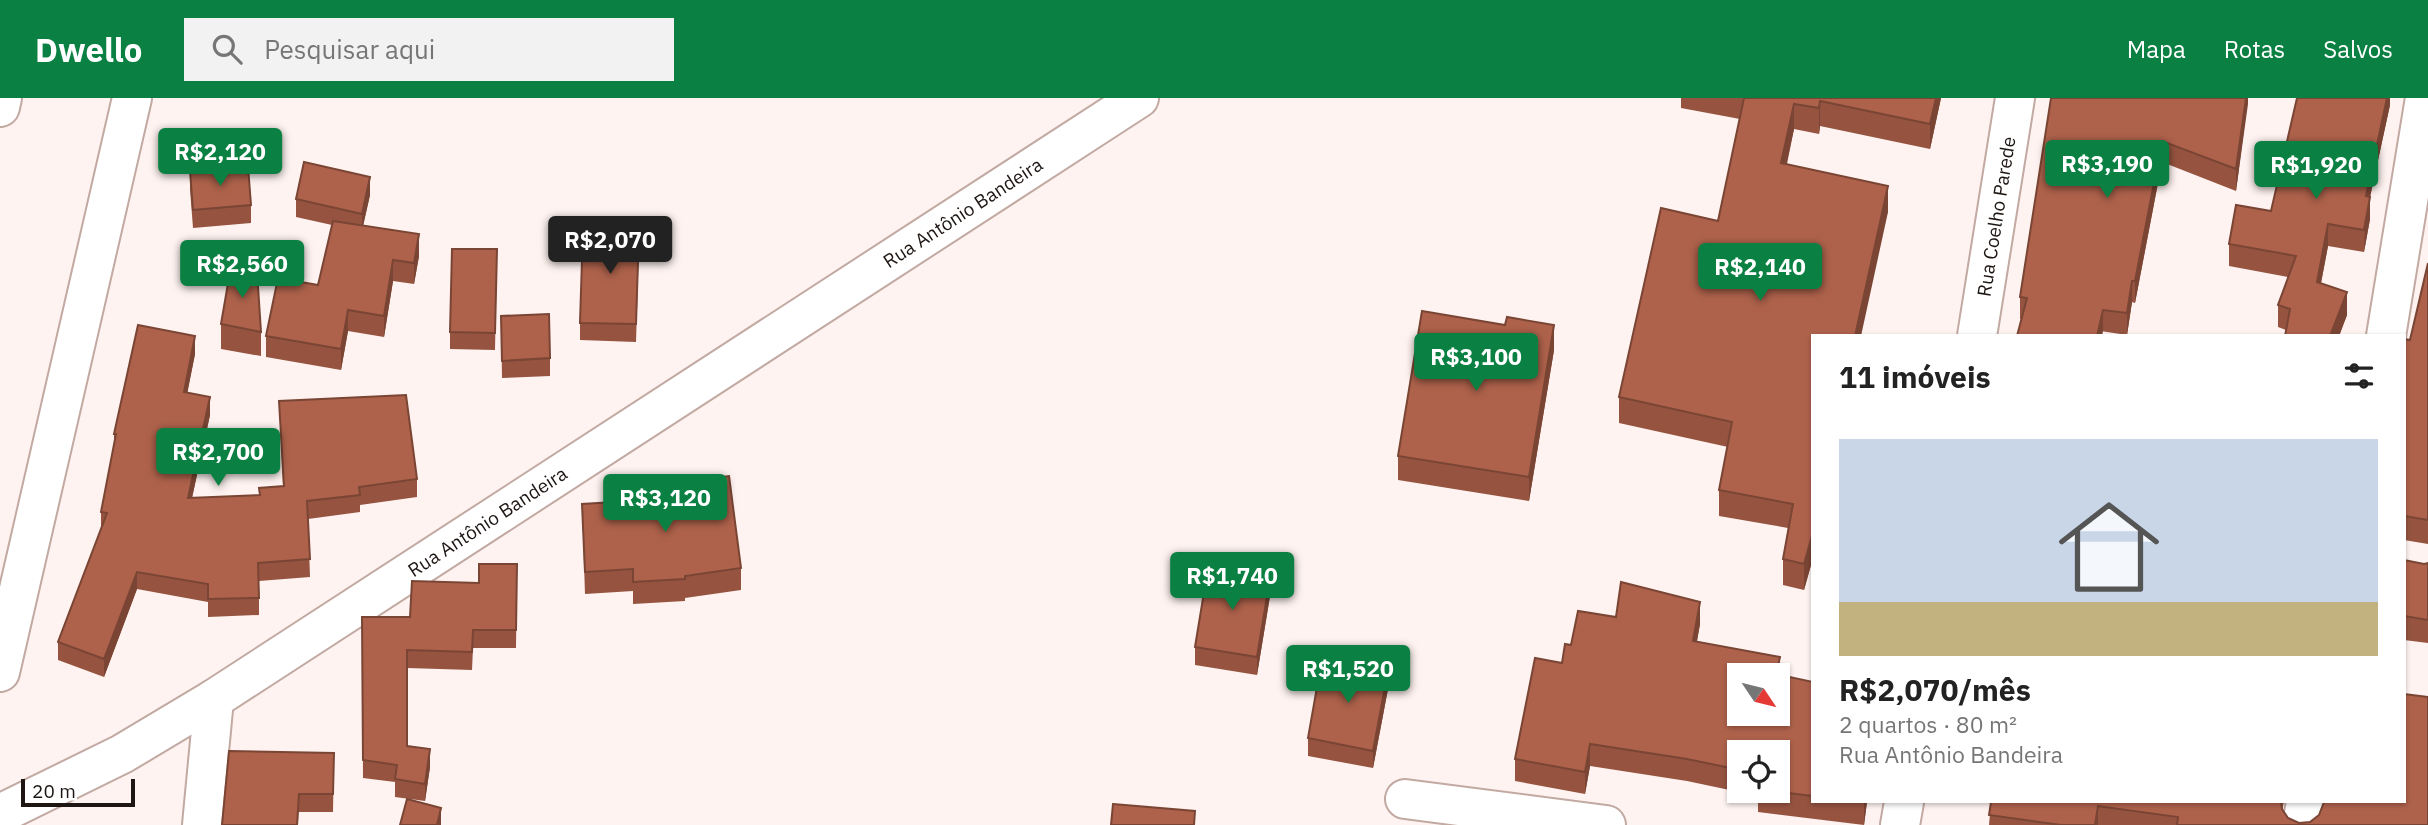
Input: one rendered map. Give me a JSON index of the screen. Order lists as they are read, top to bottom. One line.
{"streets":{"street":["Rua Antônio Bandeira","Rua Coelho Parede"]},"scale_bar":"20 m","north":"bottom right","page":{"header":"Dwello","search":"Pesquisar aqui","nav":["Mapa","Rotas","Salvos"],"price":["R$2,120","R$3,190","R$1,920","R$2,070","R$2,560","R$2,140","R$3,100","R$2,700","R$3,120","R$1,740","R$1,520"],"heading":"11 imóveis","list":[{"name":"R$2,070/mês","note":"2 quartos · 80 m² · Rua Antônio Bandeira"}],"scale":"20 m"}}
